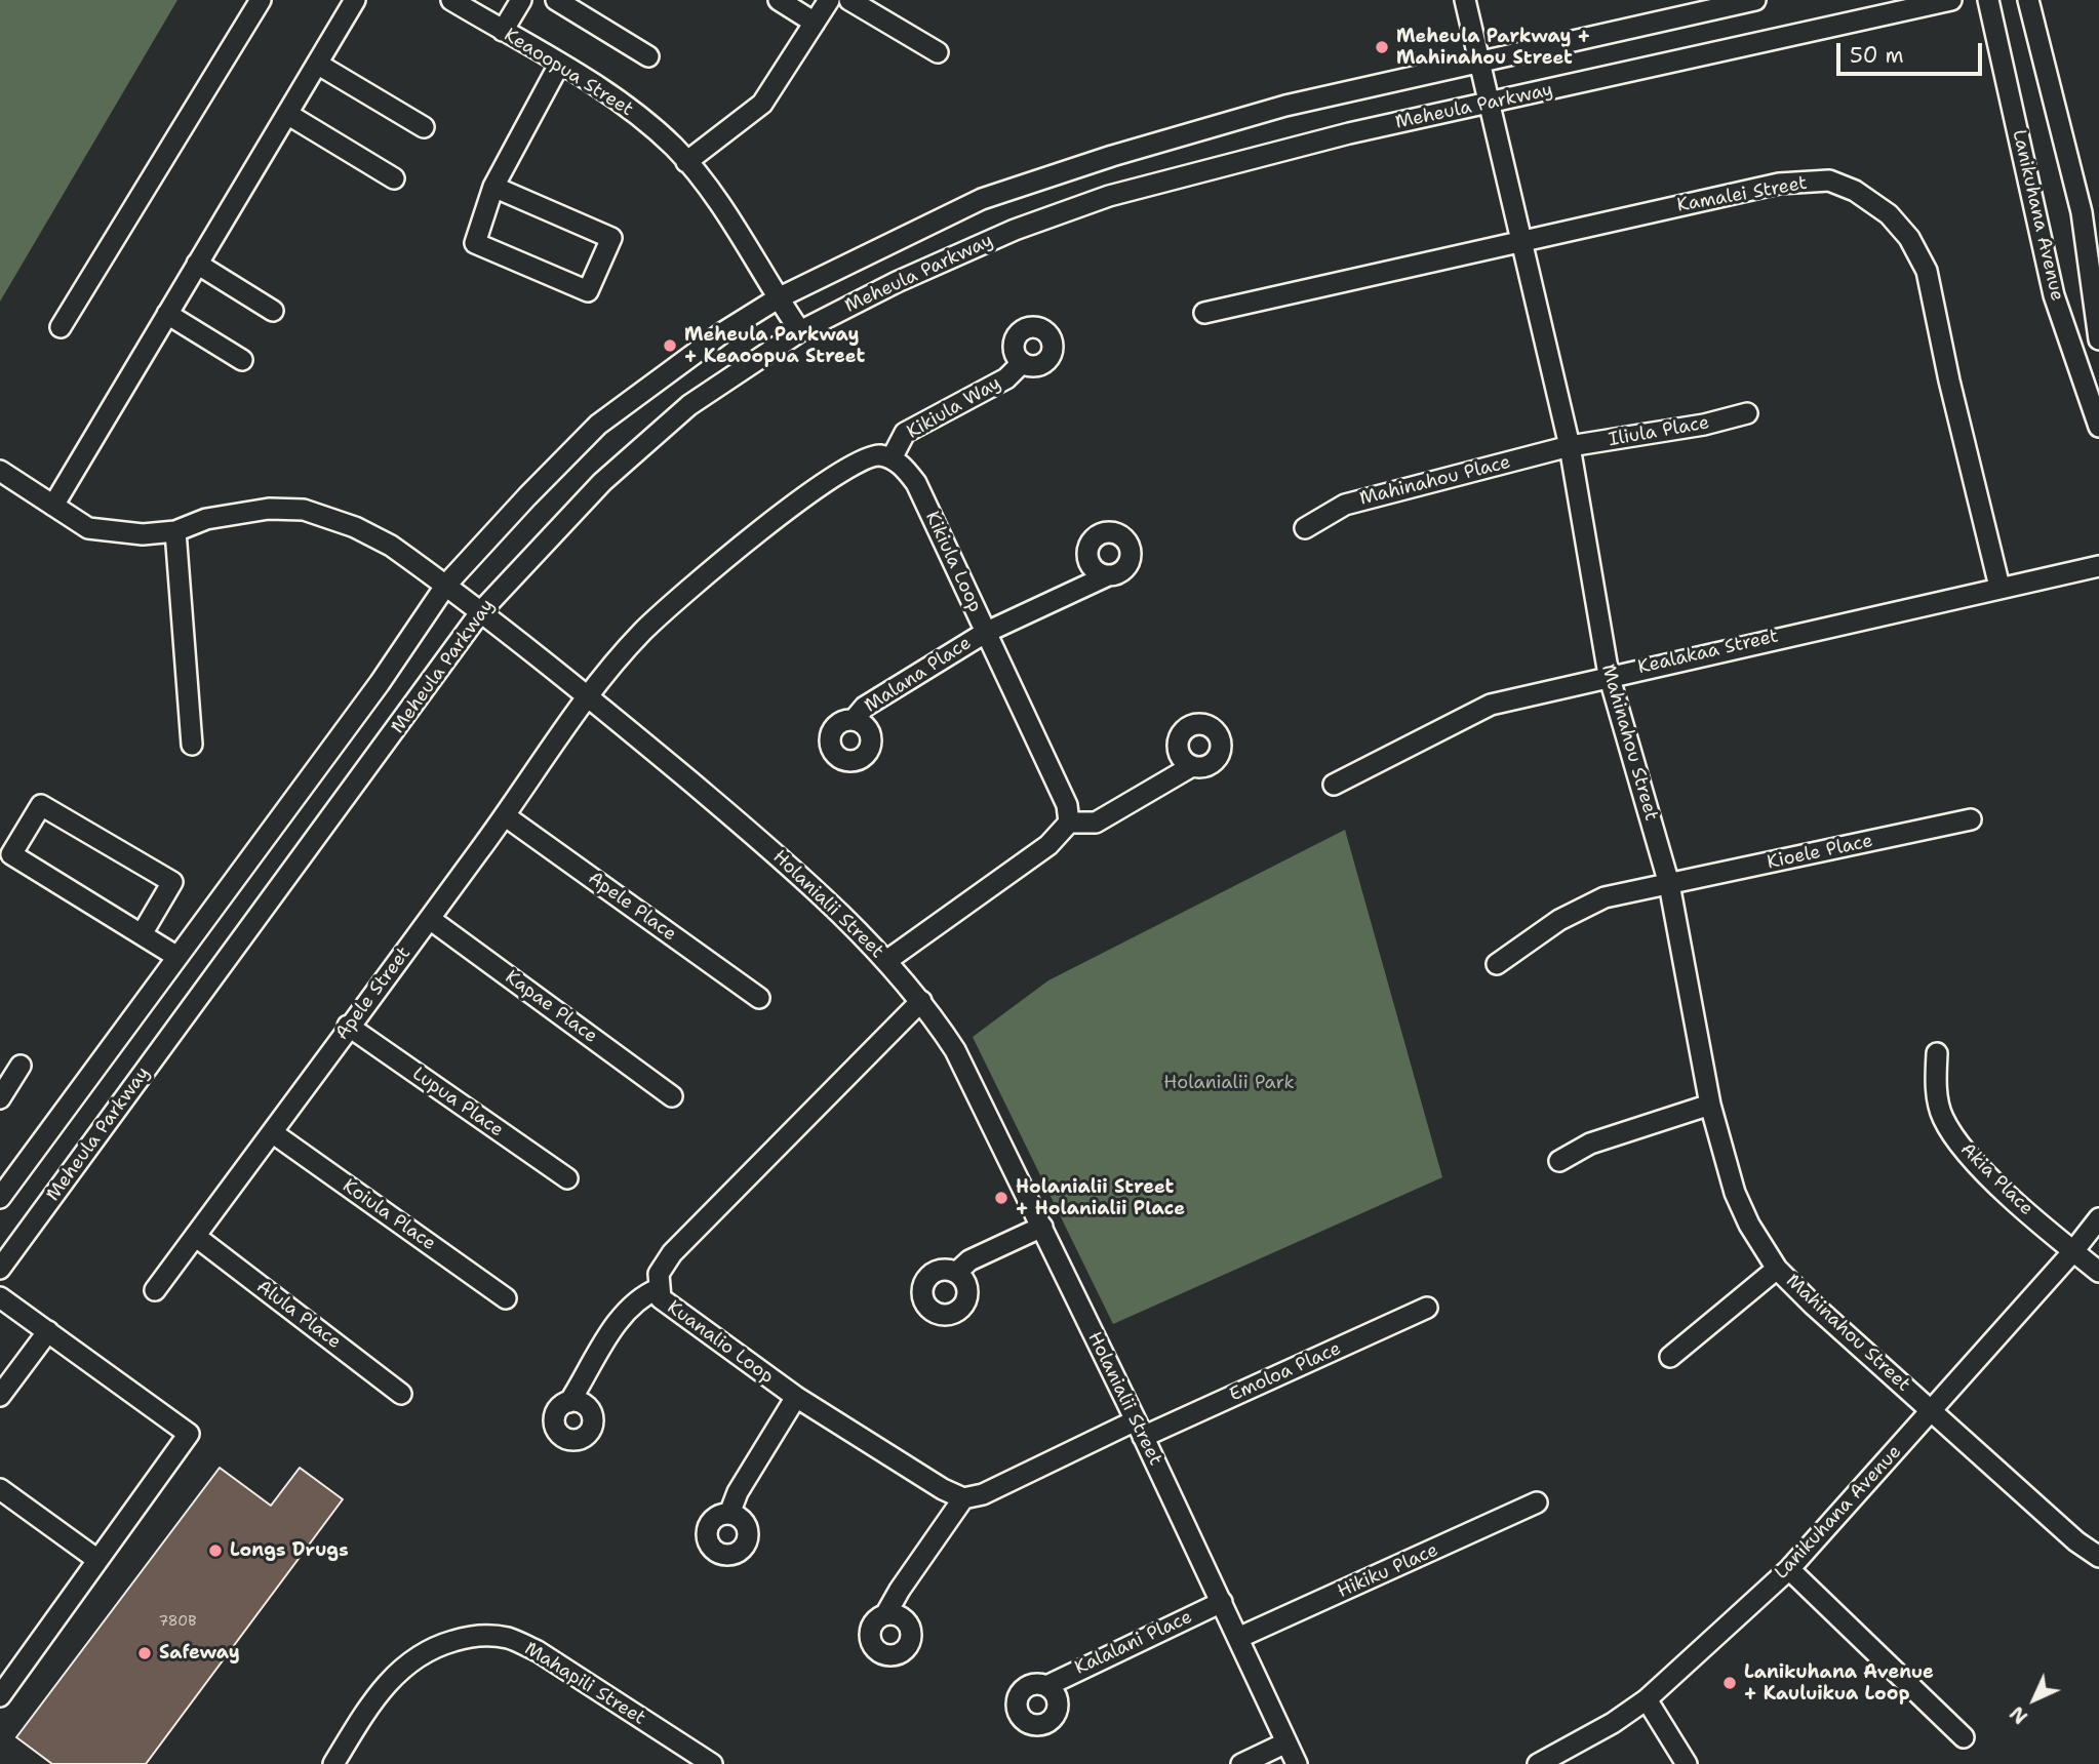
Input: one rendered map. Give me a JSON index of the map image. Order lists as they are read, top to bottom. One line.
{"streets":{"street":["Keaoopua Street","Meheula Parkway","Kamalei Street","Lanikuhana Avenue","Kikiula Way","Iliula Place","Mahinahou Place","Kikiula Loop","Kealakaa Street","Malana Place","Mahinahou Street","Kioele Place","Holanialii Street","Apele Place","Apele Street","Kapae Place","Lupua Place","Akia Place","Koiula Place","Alula Place","Kuanalio Loop","Emoloa Place","Hikiku Place","Kalalani Place","Mahapili Street"]},"crossings":[["Keaoopua Street","Meheula Parkway"],["Meheula Parkway","Mahinahou Street"],["Meheula Parkway","Holanialii Street"],["Kamalei Street","Kealakaa Street"],["Kamalei Street","Mahinahou Street"],["Lanikuhana Avenue","Mahinahou Street"],["Lanikuhana Avenue","Akia Place"],["Kikiula Way","Kikiula Loop"],["Iliula Place","Mahinahou Place"],["Iliula Place","Mahinahou Street"],["Mahinahou Place","Mahinahou Street"],["Kikiula Loop","Malana Place"],["Kealakaa Street","Mahinahou Street"],["Mahinahou Street","Kioele Place"],["Holanialii Street","Apele Street"],["Holanialii Street","Kuanalio Loop"],["Holanialii Street","Emoloa Place"],["Holanialii Street","Hikiku Place"],["Holanialii Street","Kalalani Place"],["Apele Place","Apele Street"],["Apele Street","Kapae Place"],["Apele Street","Lupua Place"],["Apele Street","Koiula Place"],["Apele Street","Alula Place"]],"parks":["Holanialii Park"],"places":["Meheula Parkway + Mahinahou Street","Meheula Parkway + Keaoopua Street","Holanialii Street + Holanialii Place","Longs Drugs","Safeway","Lanikuhana Avenue + Kauluikua Loop"],"house_numbers":["780B"],"scale_bar":"50 m","north":"bottom left"}
